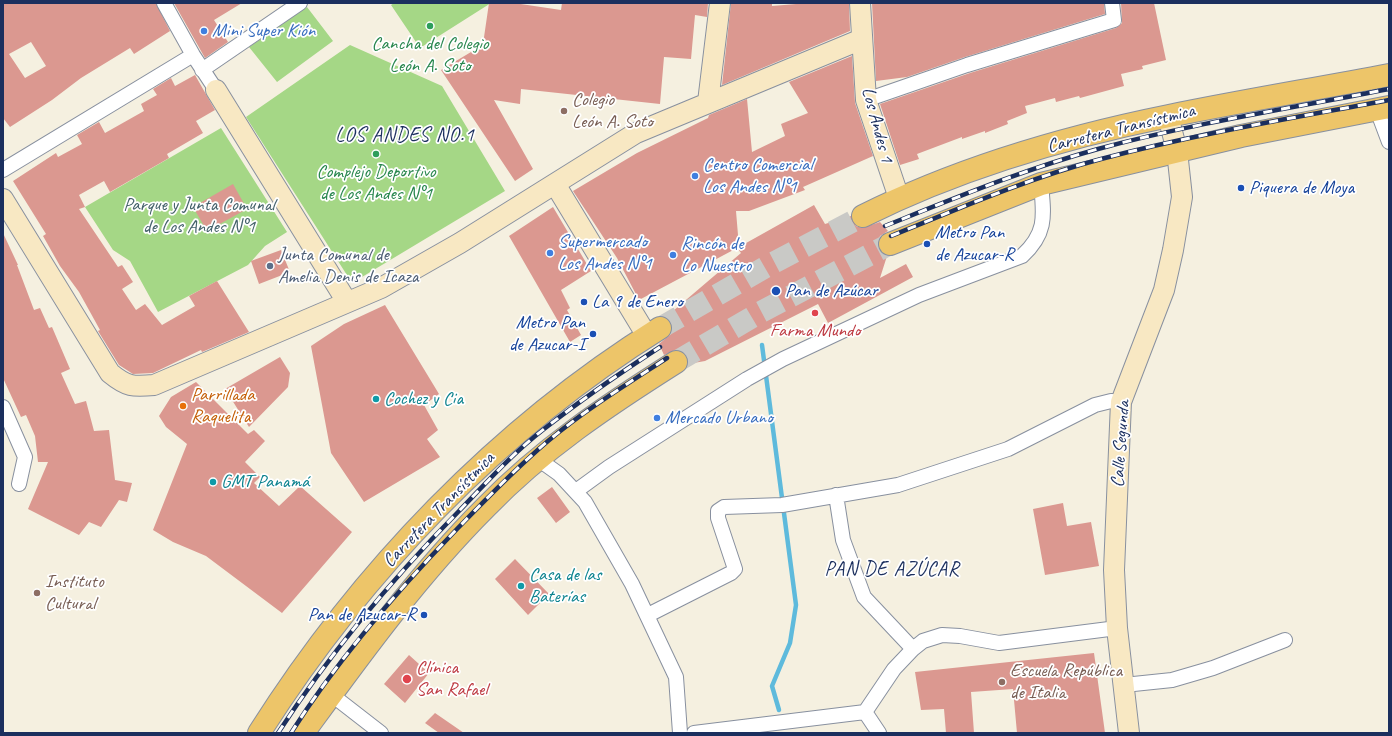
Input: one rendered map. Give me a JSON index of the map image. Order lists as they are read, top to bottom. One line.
{"streets":{"main road":["Carretera Transístmica"],"street":["Los Andes 1","Calle Segunda"]},"crossings":[["Los Andes 1","Carretera Transístmica"],["Carretera Transístmica","Calle Segunda"]],"districts":["LOS ANDES NO.1","PAN DE AZÚCAR"],"parks":["Parque y Junta Comunal de Los Andes N°1"],"places":["Cancha del Colegio León A. Soto","Mini Super Kión","Colegio León A. Soto","Complejo Deportivo de Los Andes N°1","Centro Comercial Los Andes N°1","Piquera de Moya","Metro Pan de Azucar-R","Supermercado Los Andes N°1","Rincón de Lo Nuestro","Junta Comunal de Amelia Denis de Icaza","Pan de Azúcar","La 9 de Enero","Farma Mundo","Metro Pan de Azucar-I","Cochez y Cia","Parrillada Raquelita","Mercado Urbano","GMT Panamá","Casa de las Baterías","Instituto Cultural","Pan de Azucar-R","Clínica San Rafael","Escuela República de Italia"]}
